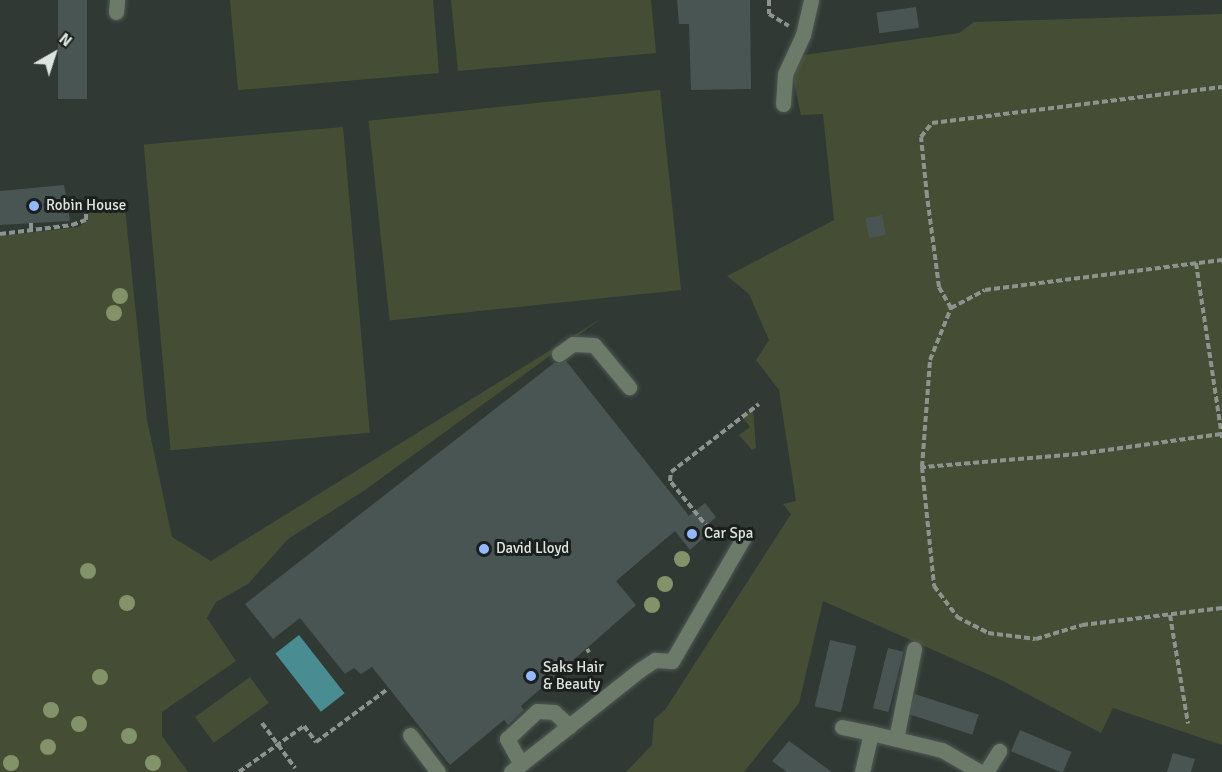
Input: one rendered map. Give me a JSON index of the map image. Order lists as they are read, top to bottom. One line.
{"places":["Robin House","Car Spa","David Lloyd","Saks Hair & Beauty"],"north":"top right"}
